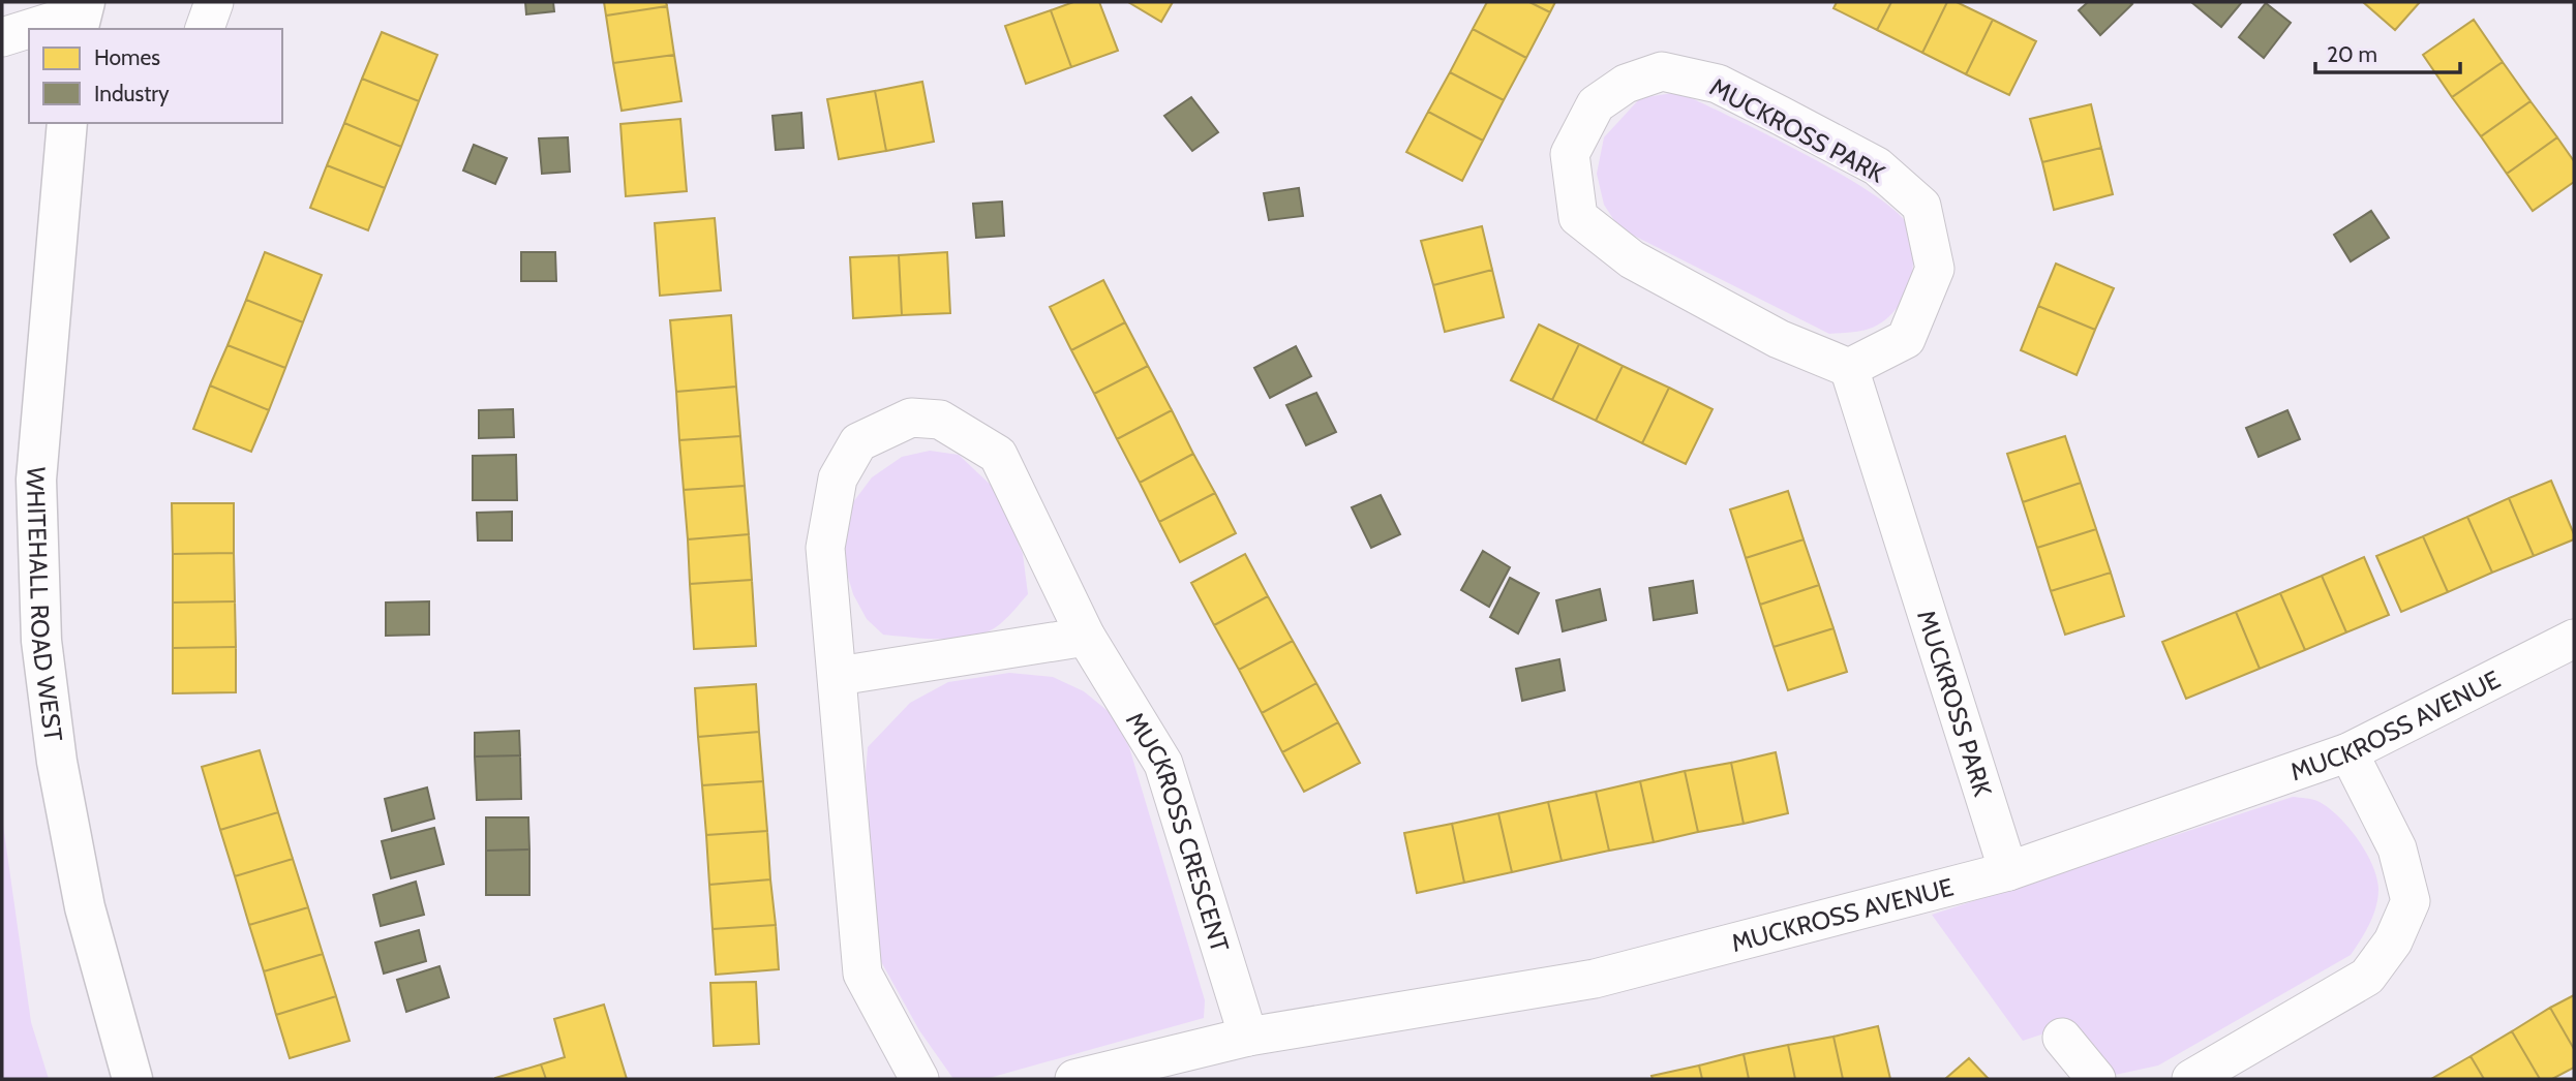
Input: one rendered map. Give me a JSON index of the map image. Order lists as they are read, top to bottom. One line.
{"streets":{"street":["MUCKROSS PARK","WHITEHALL ROAD WEST","MUCKROSS AVENUE","MUCKROSS CRESCENT"]},"crossings":[["MUCKROSS PARK","MUCKROSS AVENUE"],["MUCKROSS AVENUE","MUCKROSS CRESCENT"]],"legend":["Homes","Industry"],"scale_bar":"20 m"}
